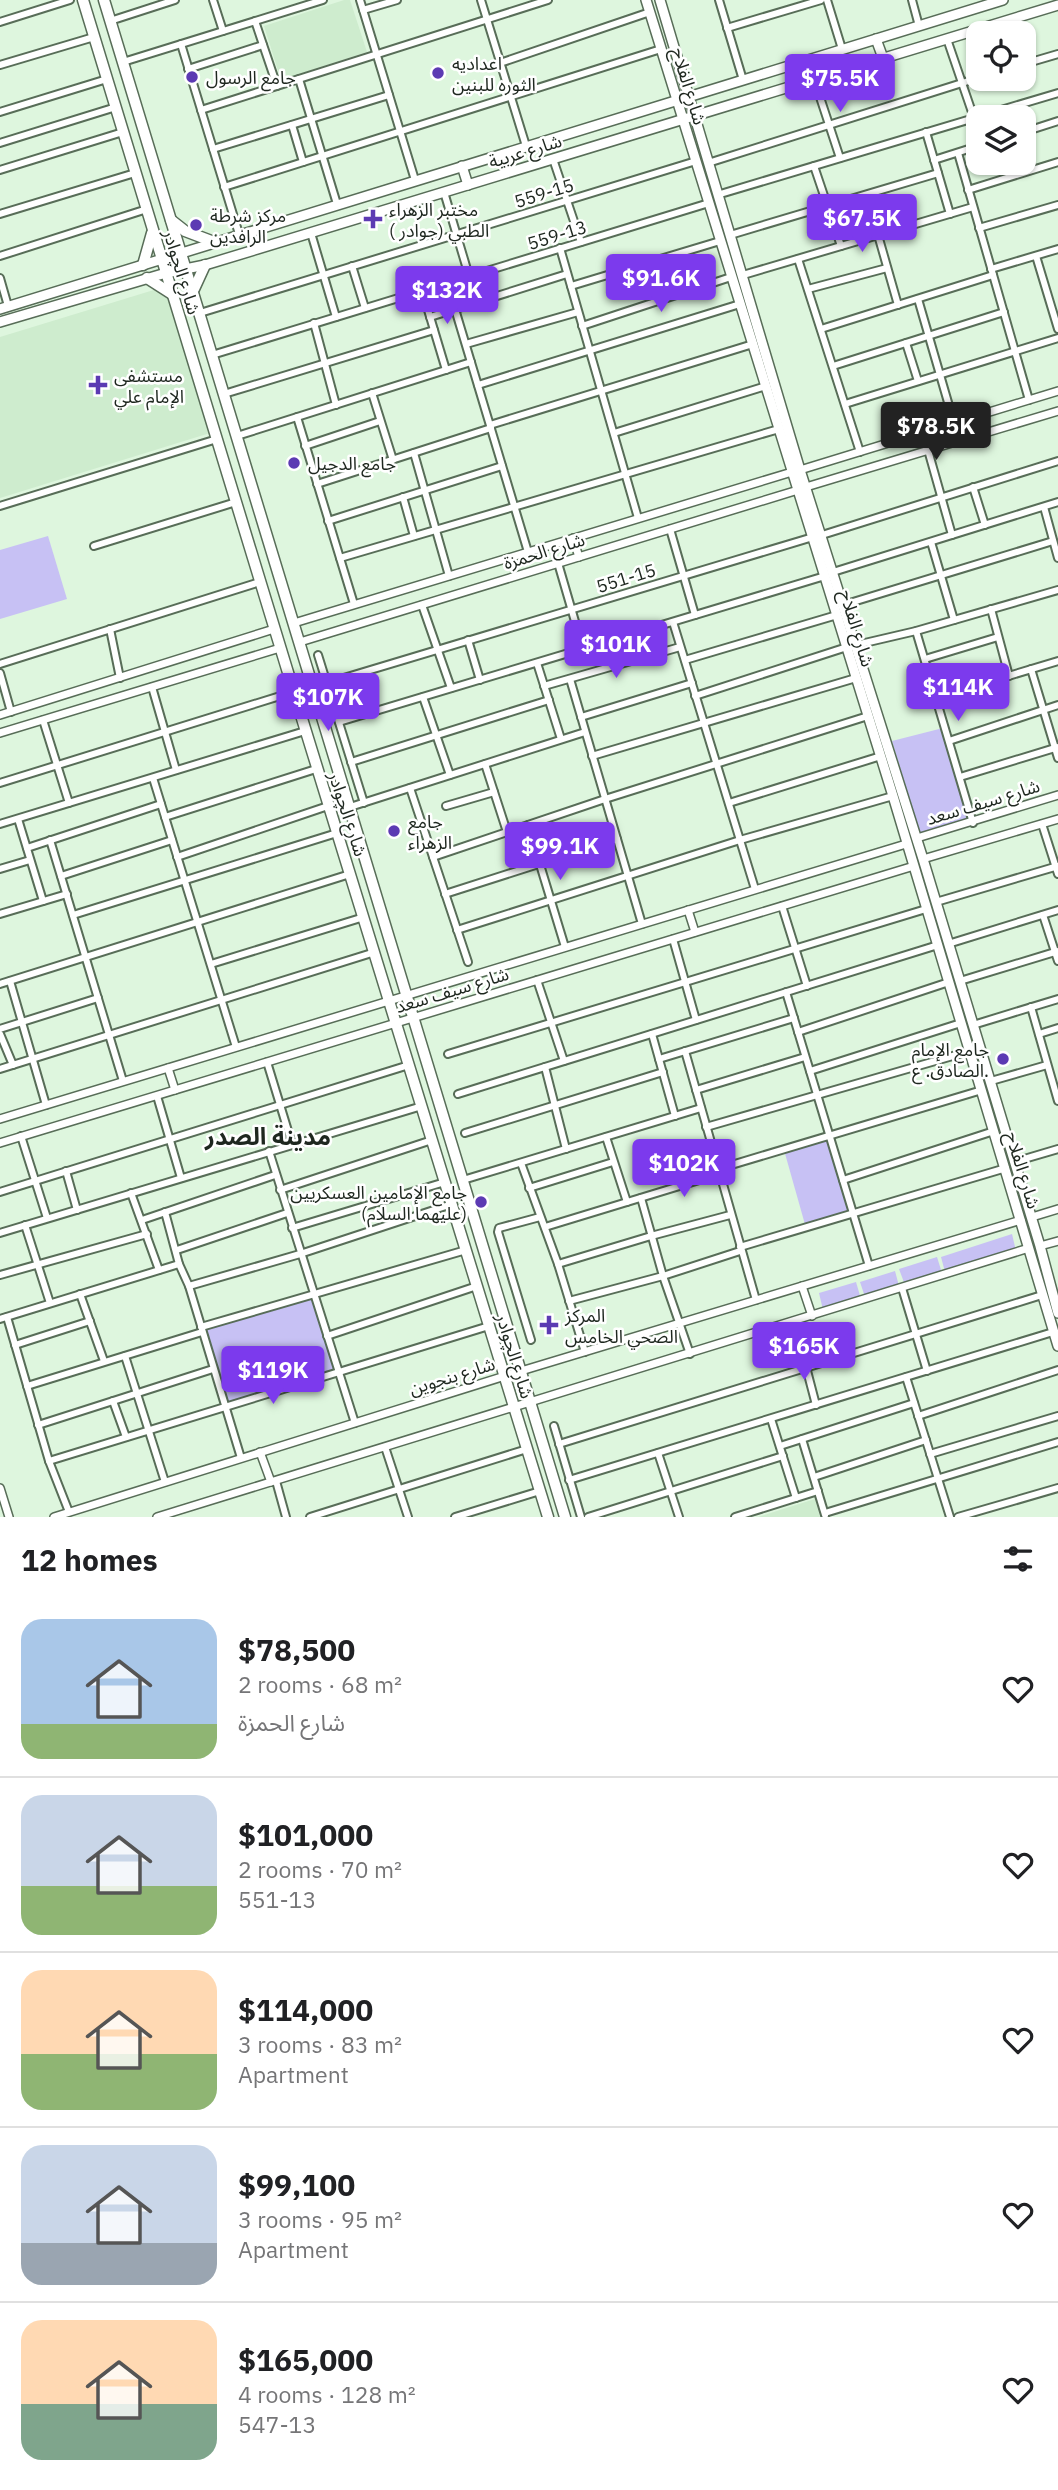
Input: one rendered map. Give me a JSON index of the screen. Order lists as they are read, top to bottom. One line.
{"streets":{"main road":["شارع الفلاح","شارع عربية","شارع الچوادر"],"street":["559-15","559-13","شارع الحمزة","551-15","شارع سيف سعد","شارع بنجوين"]},"crossings":[["شارع الفلاح","شارع عربية"],["شارع الفلاح","559-15"],["شارع الفلاح","559-13"],["شارع الفلاح","شارع الحمزة"],["شارع الفلاح","551-15"],["شارع الفلاح","شارع سيف سعد"],["شارع الفلاح","شارع بنجوين"],["شارع عربية","شارع الچوادر"],["559-15","شارع الچوادر"],["559-13","شارع الچوادر"],["شارع الچوادر","شارع الحمزة"],["شارع الچوادر","شارع سيف سعد"],["شارع الچوادر","شارع بنجوين"]],"districts":["مدينة الصدر"],"places":{"other":["اعداديه الثوره للبنين","جامع الرسول","مركز شرطة الرافدين","جامع الدجيل","جامع الزهراء","جامع الإمام الصادق. ع.","جامع الإمامين العسكريين (عليهما السلام)"],"health":["مختبر الزهراء الطبي (جوادر )","مستشفى الإمام علي","المركز الصحي الخامس"]},"page":{"price":["$75.5K","$67.5K","$91.6K","$132K","$78.5K","$101K","$114K","$107K","$99.1K","$102K","$165K","$119K"],"heading":"12 homes","list":[{"name":"$78,500","note":"2 rooms · 68 m² · شارع الحمزة"},{"name":"$101,000","note":"2 rooms · 70 m² · 551-13"},{"name":"$114,000","note":"3 rooms · 83 m² · Apartment"},{"name":"$99,100","note":"3 rooms · 95 m² · Apartment"},{"name":"$165,000","note":"4 rooms · 128 m² · 547-13"}]}}
